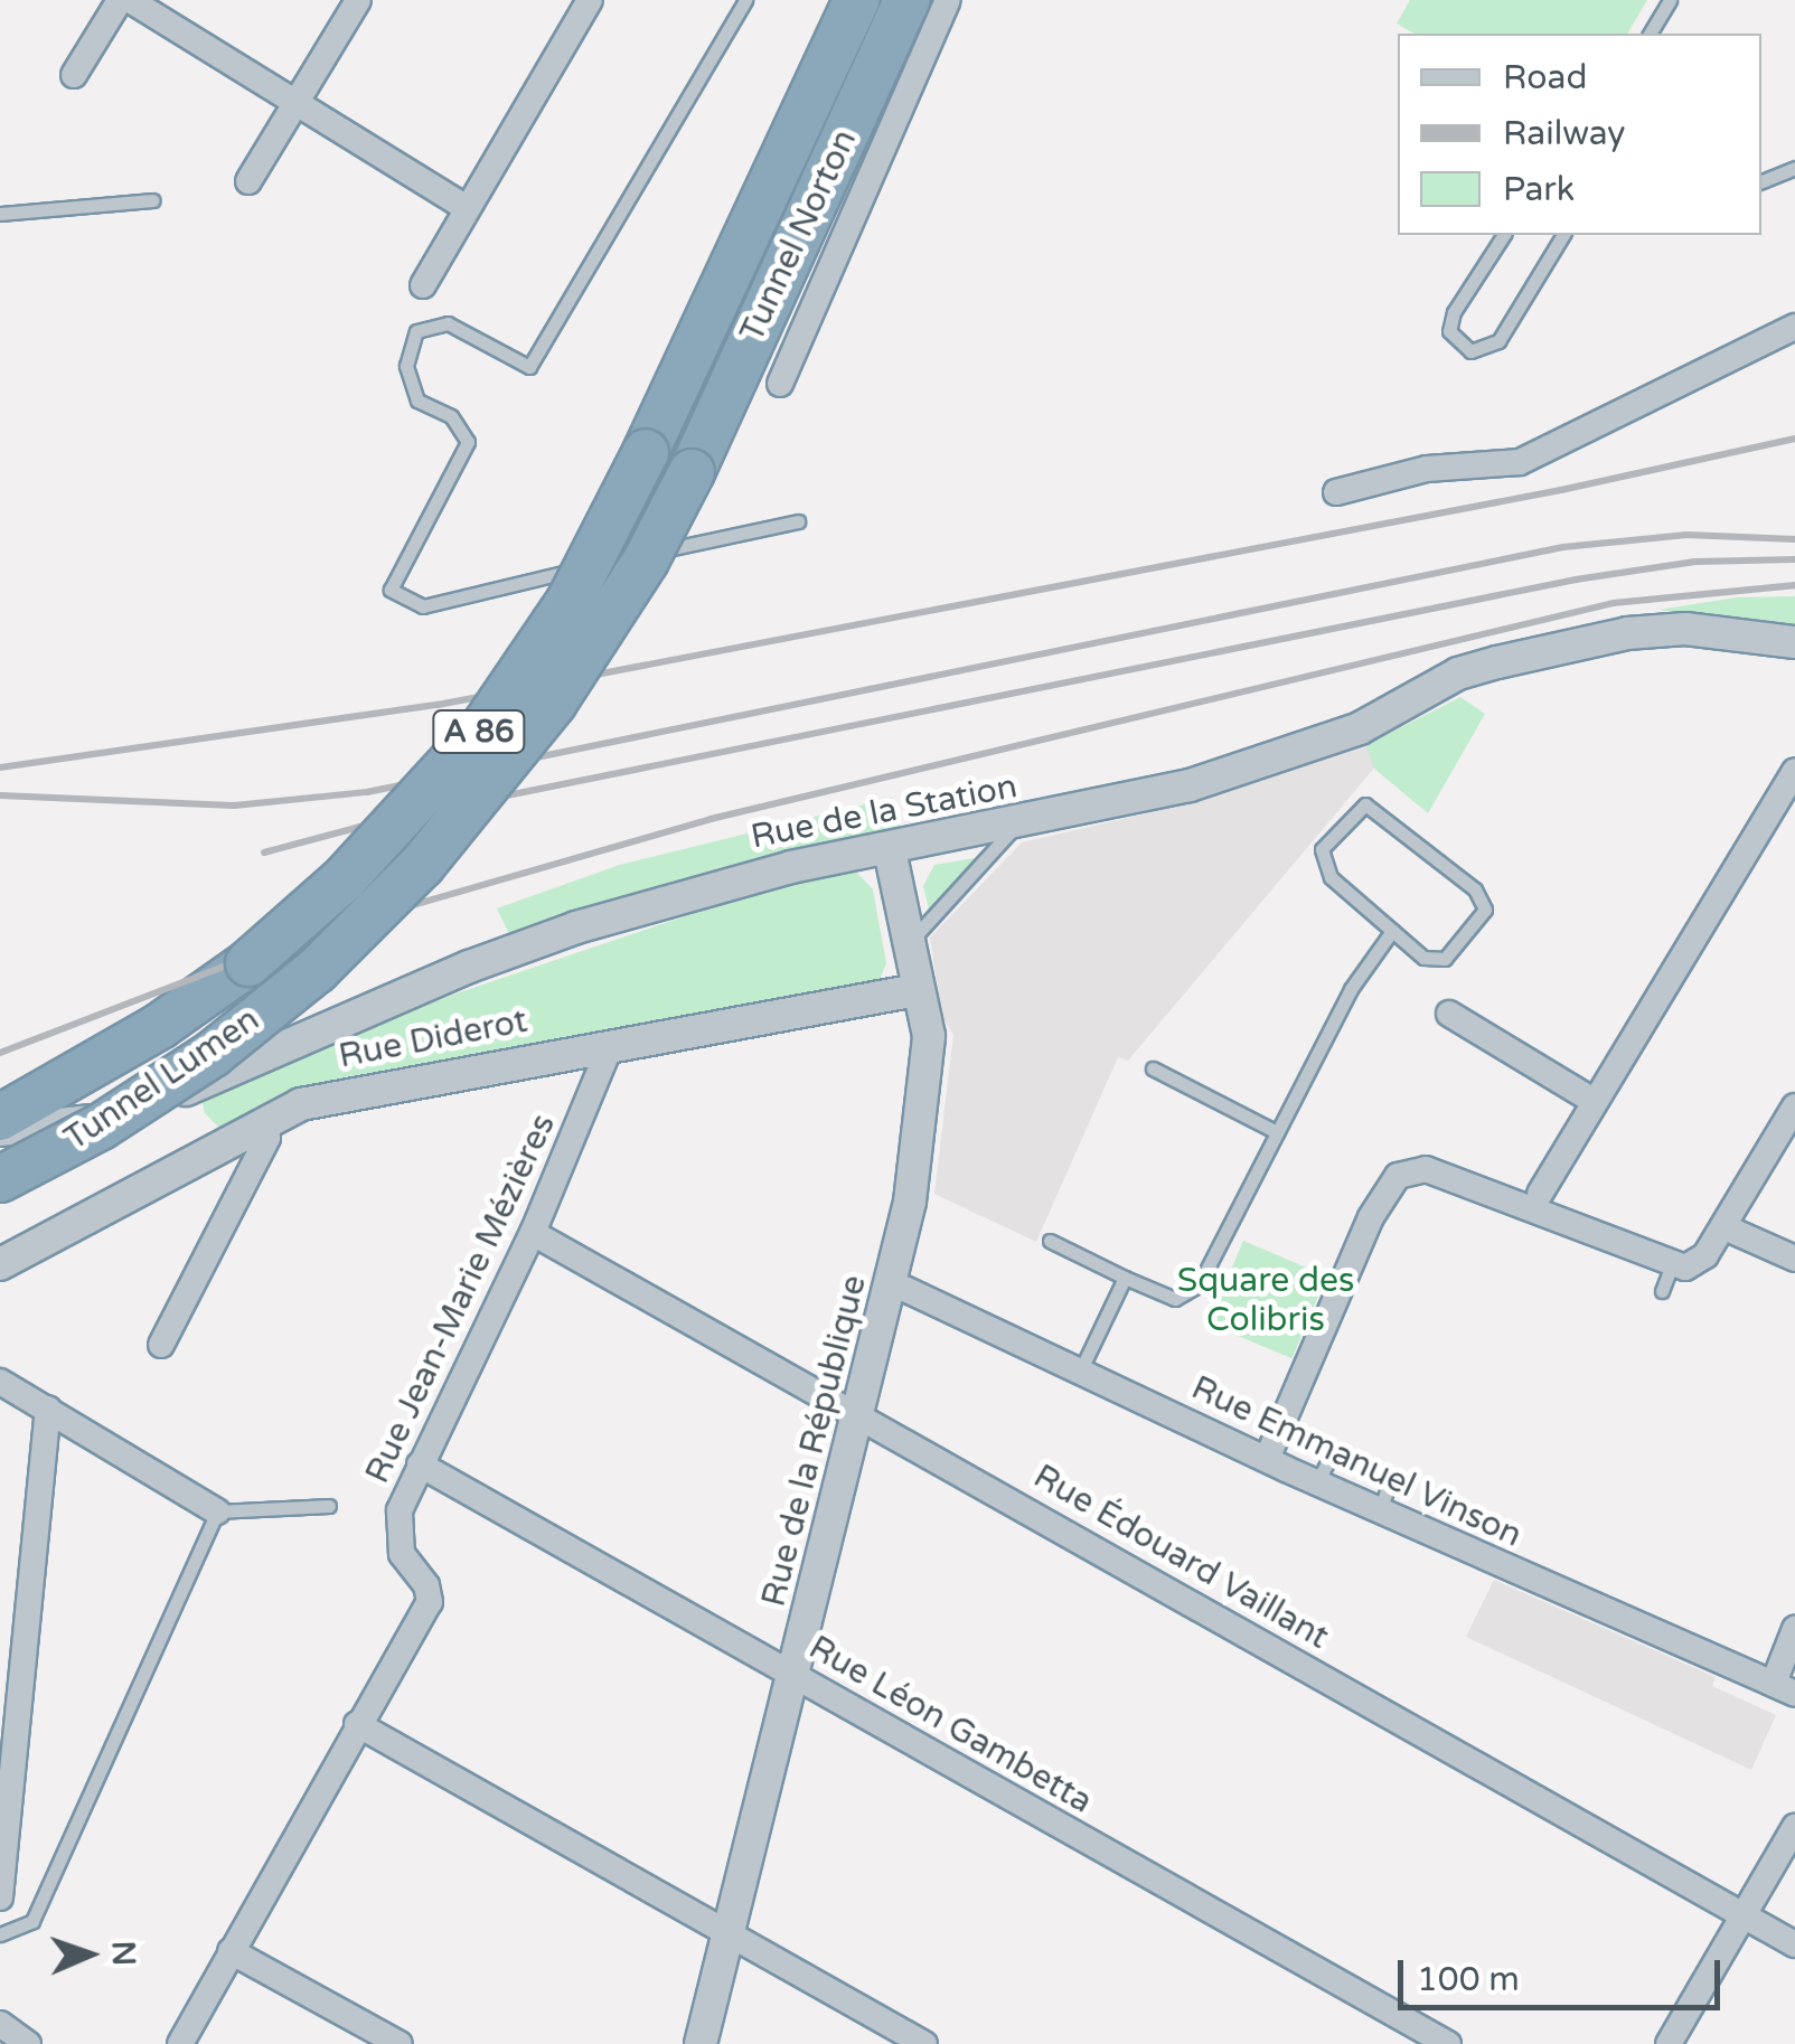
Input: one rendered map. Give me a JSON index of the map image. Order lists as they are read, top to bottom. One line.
{"streets":{"highway":["Tunnel Norton","A 86","Tunnel Lumen"],"street":["Rue de la Station","Rue Diderot","Rue Jean-Marie Mézières","Rue de la République","Rue Emmanuel Vinson","Rue Édouard Vaillant","Rue Léon Gambetta"]},"crossings":[["Tunnel Norton","Tunnel Lumen"],["Rue de la Station","Rue de la République"],["Rue Diderot","Rue Jean-Marie Mézières"],["Rue Diderot","Rue de la République"],["Rue Jean-Marie Mézières","Rue Édouard Vaillant"],["Rue Jean-Marie Mézières","Rue Léon Gambetta"],["Rue de la République","Rue Emmanuel Vinson"],["Rue de la République","Rue Édouard Vaillant"],["Rue de la République","Rue Léon Gambetta"]],"parks":["Square des Colibris"],"legend":["Road","Railway","Park"],"scale_bar":"100 m","north":"right"}
